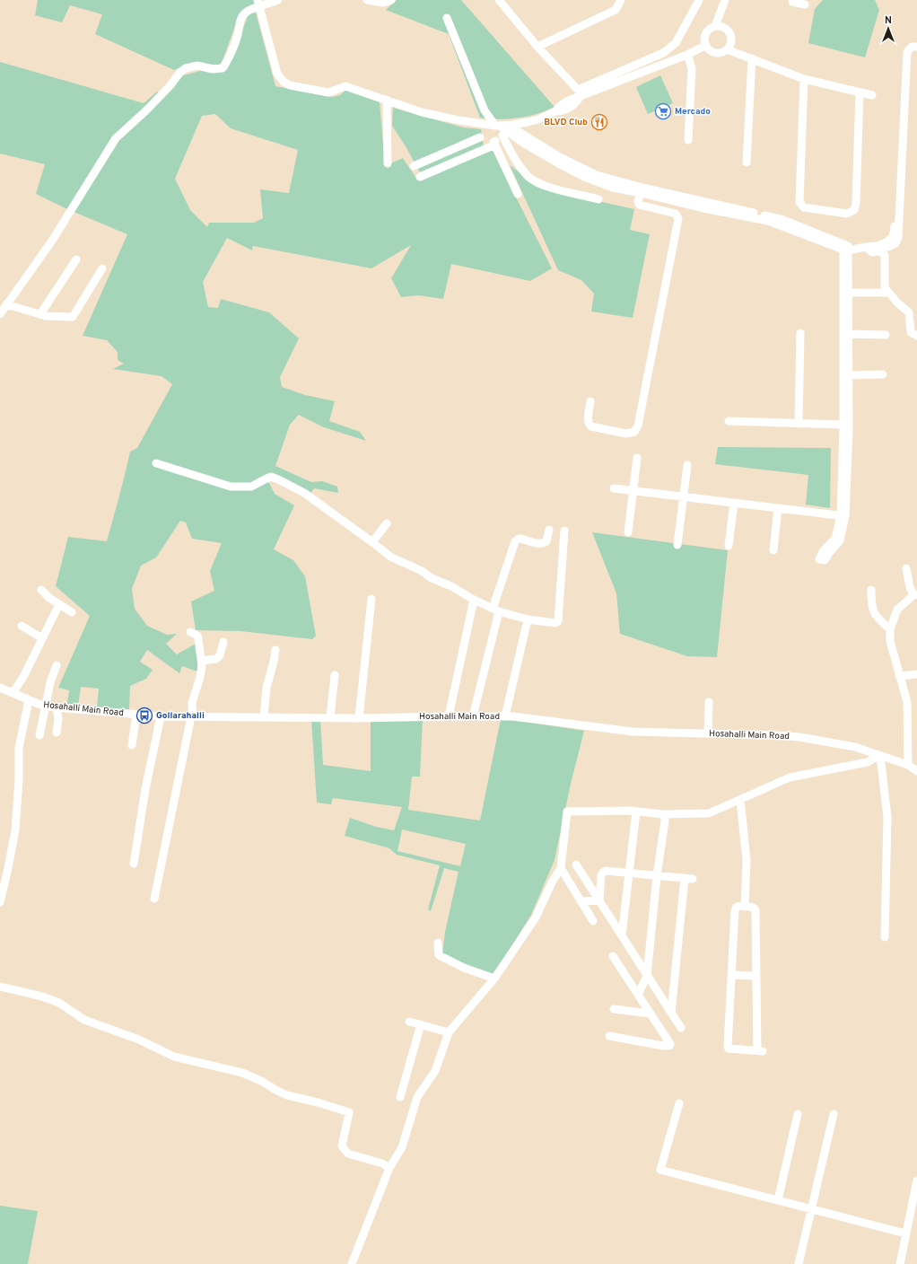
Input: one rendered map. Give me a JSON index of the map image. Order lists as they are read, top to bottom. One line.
{"streets":{"street":["Hosahalli Main Road"]},"places":{"supermarket":["Mercado"],"restaurant":["BLVD Club"],"bus stop":["Gollarahalli"]},"north":"top"}
